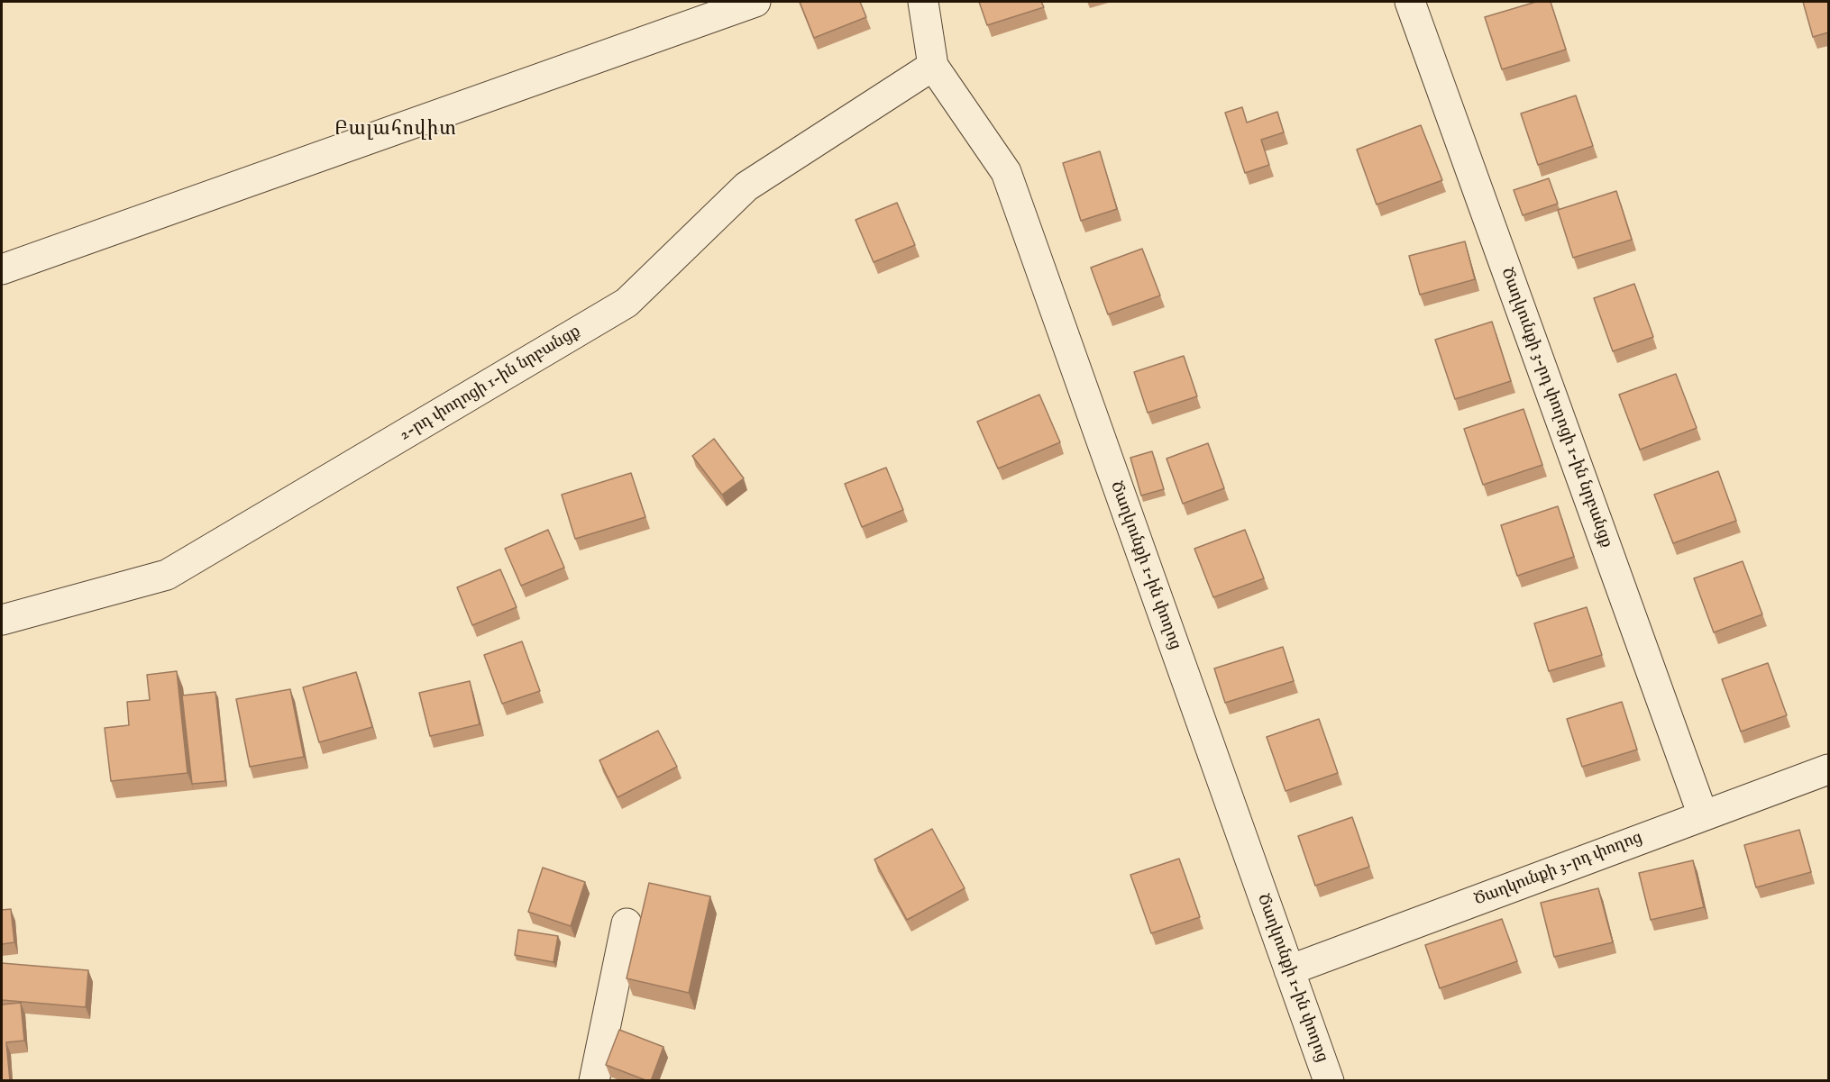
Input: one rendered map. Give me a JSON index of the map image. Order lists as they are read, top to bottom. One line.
{"streets":{"street":["2-րդ փողոցի 1-ին նրբանցք","Ծաղկունքի 3-րդ փողոցի 1-ին նրբանցք","Ծաղկունքի 1-ին փողոց","Ծաղկունքի 3-րդ փողոց"]},"crossings":[["2-րդ փողոցի 1-ին նրբանցք","Ծաղկունքի 1-ին փողոց"],["Ծաղկունքի 3-րդ փողոցի 1-ին նրբանցք","Ծաղկունքի 3-րդ փողոց"],["Ծաղկունքի 1-ին փողոց","Ծաղկունքի 3-րդ փողոց"]],"districts":["Բալահովիտ"]}
